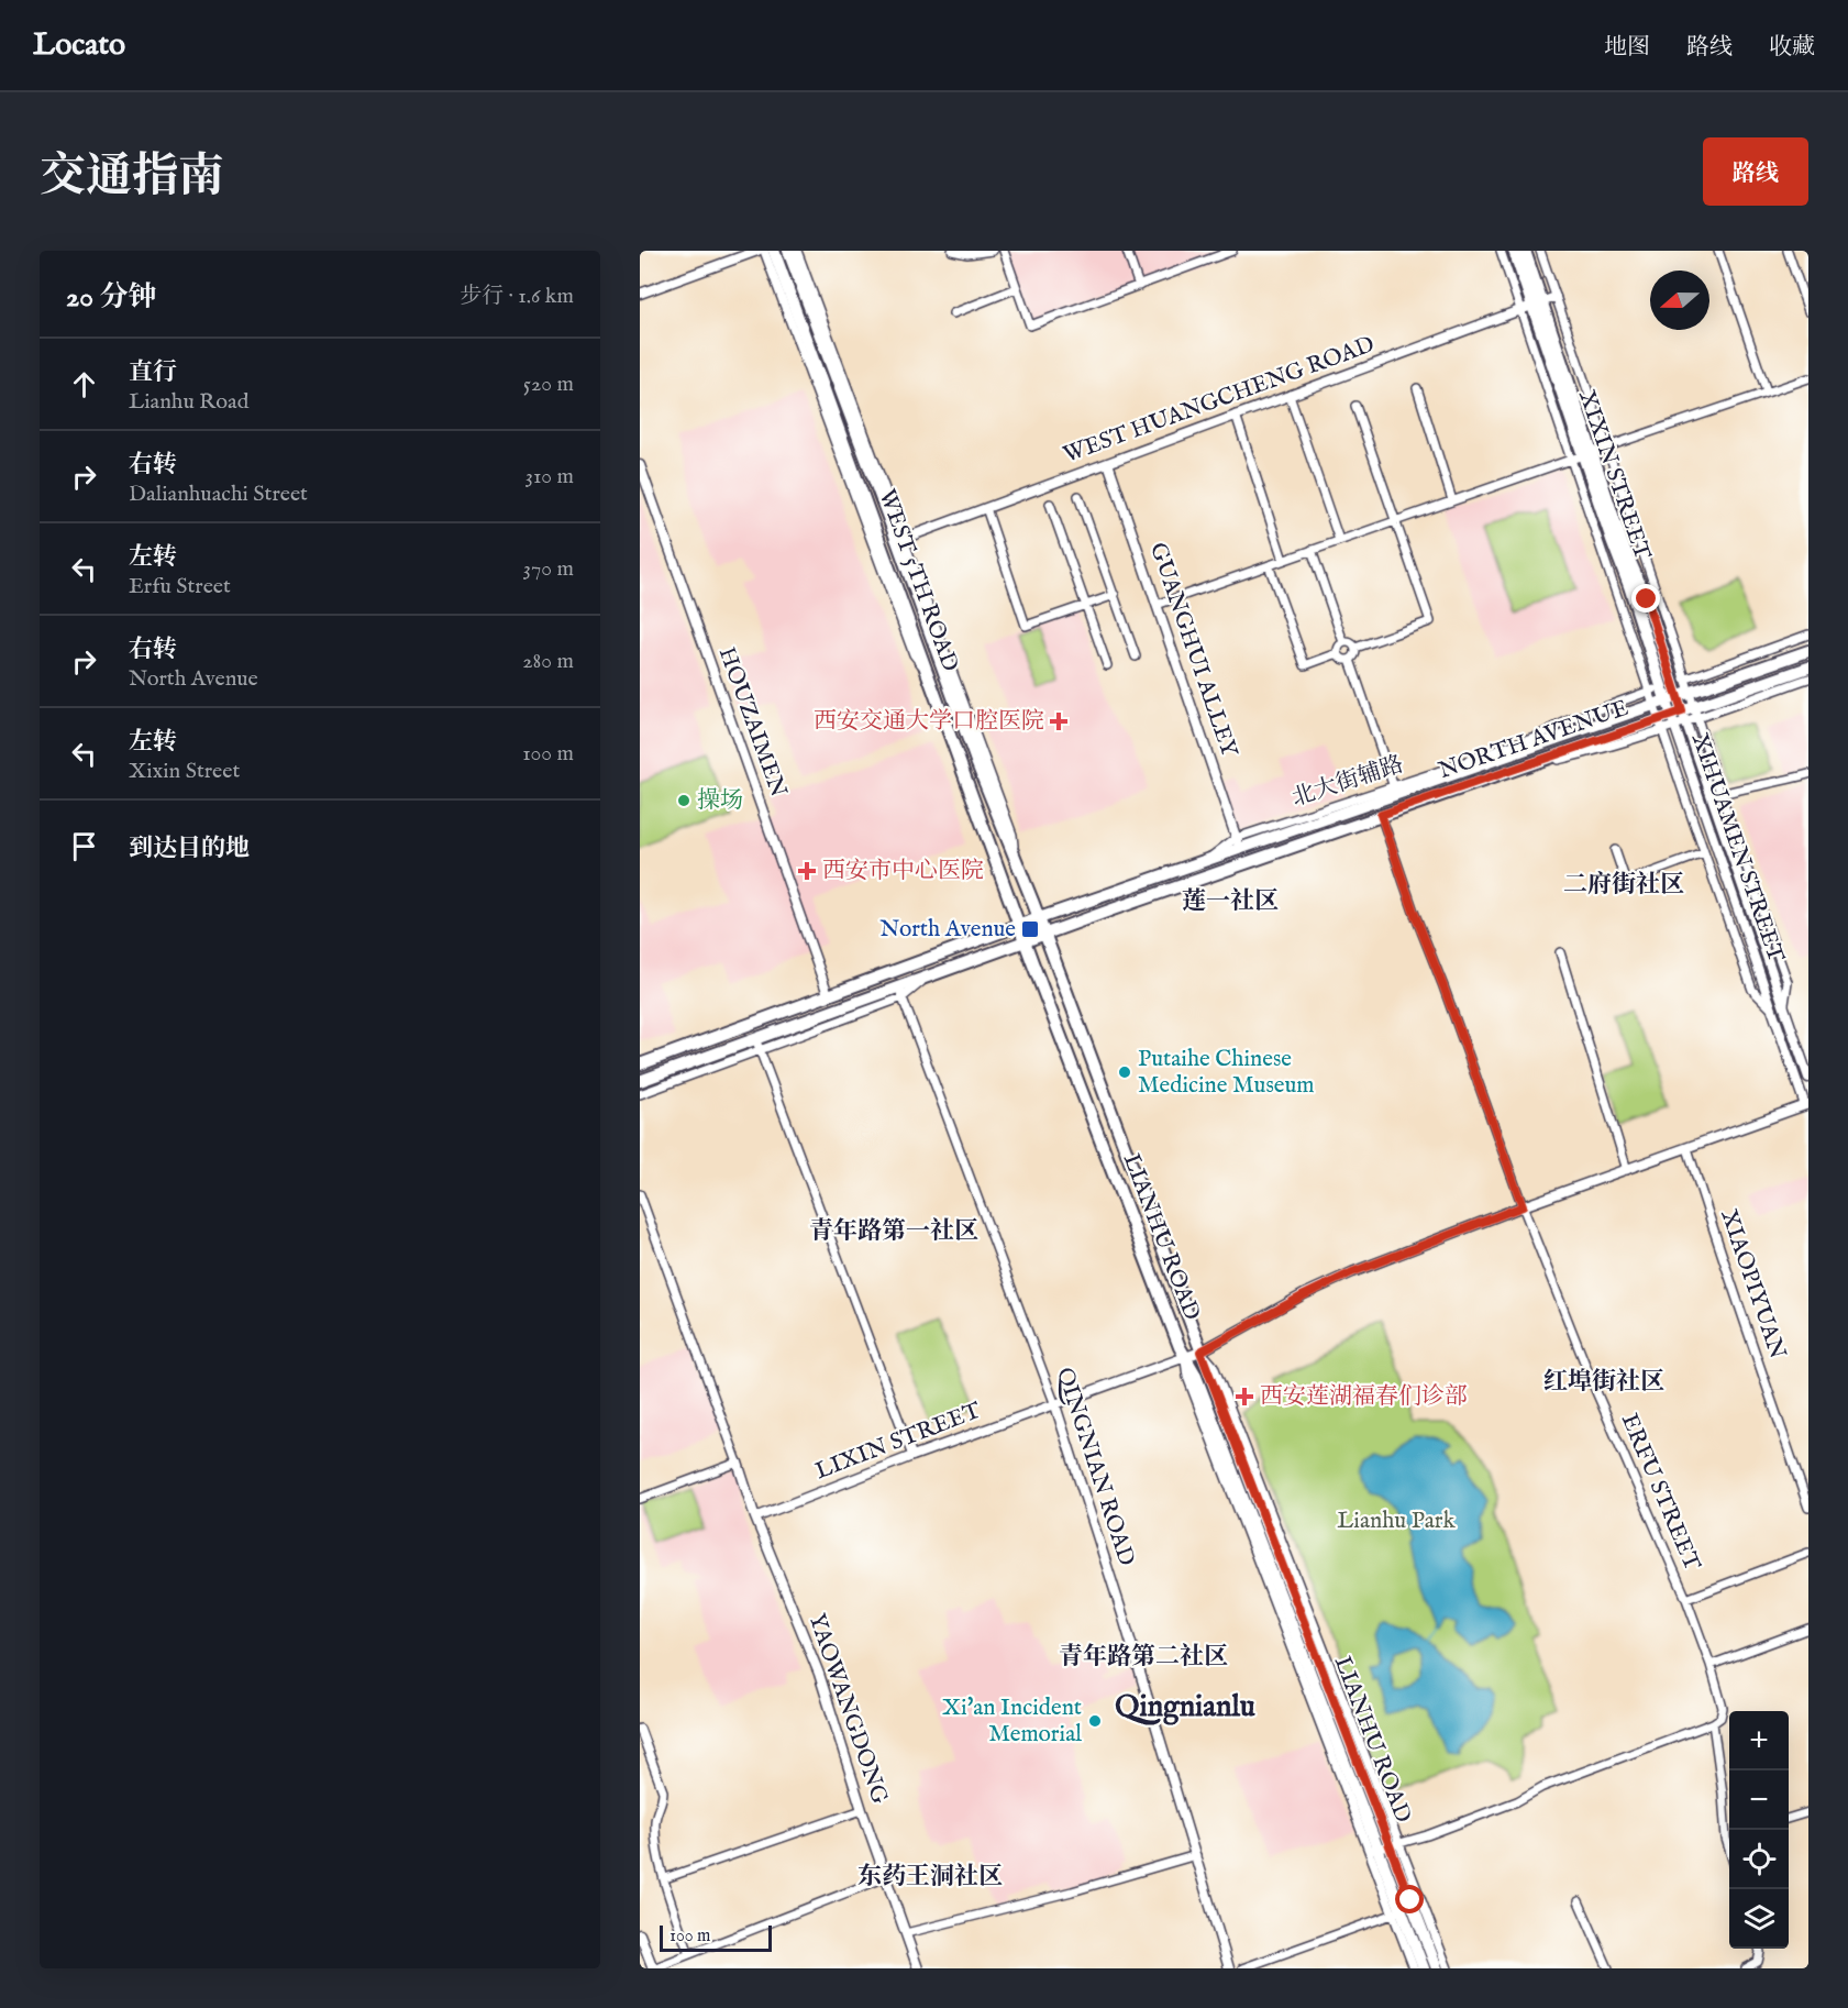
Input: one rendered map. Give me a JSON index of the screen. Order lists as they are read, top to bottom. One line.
{"streets":{"main road":["XIXIN STREET","WEST 5TH ROAD","NORTH AVENUE","LIANHU ROAD"],"street":["WEST HUANGCHENG ROAD","GUANGHUI ALLEY","HOUZAIMEN","北大街辅路","XIHUAMEN STREET","XIAOPIYUAN","LIXIN STREET","QINGNIAN ROAD","ERFU STREET","YAOWANGDONG"]},"crossings":[["WEST HUANGCHENG ROAD","XIXIN STREET"],["WEST HUANGCHENG ROAD","WEST 5TH ROAD"],["WEST HUANGCHENG ROAD","GUANGHUI ALLEY"],["XIXIN STREET","NORTH AVENUE"],["XIXIN STREET","北大街辅路"],["XIXIN STREET","XIHUAMEN STREET"],["WEST 5TH ROAD","NORTH AVENUE"],["WEST 5TH ROAD","LIANHU ROAD"],["GUANGHUI ALLEY","NORTH AVENUE"],["HOUZAIMEN","NORTH AVENUE"],["NORTH AVENUE","北大街辅路"],["NORTH AVENUE","XIHUAMEN STREET"],["NORTH AVENUE","LIANHU ROAD"],["NORTH AVENUE","QINGNIAN ROAD"],["NORTH AVENUE","ERFU STREET"],["XIHUAMEN STREET","LIXIN STREET"],["LIANHU ROAD","LIXIN STREET"],["XIAOPIYUAN","LIXIN STREET"],["LIXIN STREET","QINGNIAN ROAD"],["LIXIN STREET","ERFU STREET"],["LIXIN STREET","YAOWANGDONG"]],"districts":["二府街社区","莲一社区","青年路第一社区","红埠街社区","青年路第二社区","Qingnianlu","东药王洞社区"],"parks":["Lianhu Park"],"places":{"health":["西安交通大学口腔医院","西安市中心医院","西安莲湖福春们诊部"],"other":["操场","Putaihe Chinese Medicine Museum","Xi'an Incident Memorial"],"transit":["North Avenue"]},"scale_bar":"100 m","north":"left","page":{"header":"Locato","nav":["地图","路线","收藏"],"title":"交通指南","buttons":"路线","heading":["20 分钟","步行 · 1.6 km"],"list":[["直行","Lianhu Road","520 m"],["右转","Dalianhuachi Street","310 m"],["左转","Erfu Street","370 m"],["右转","North Avenue","280 m"],["左转","Xixin Street","100 m"],"到达目的地"],"map_buttons":["+","−"],"scale":"100 m"}}
